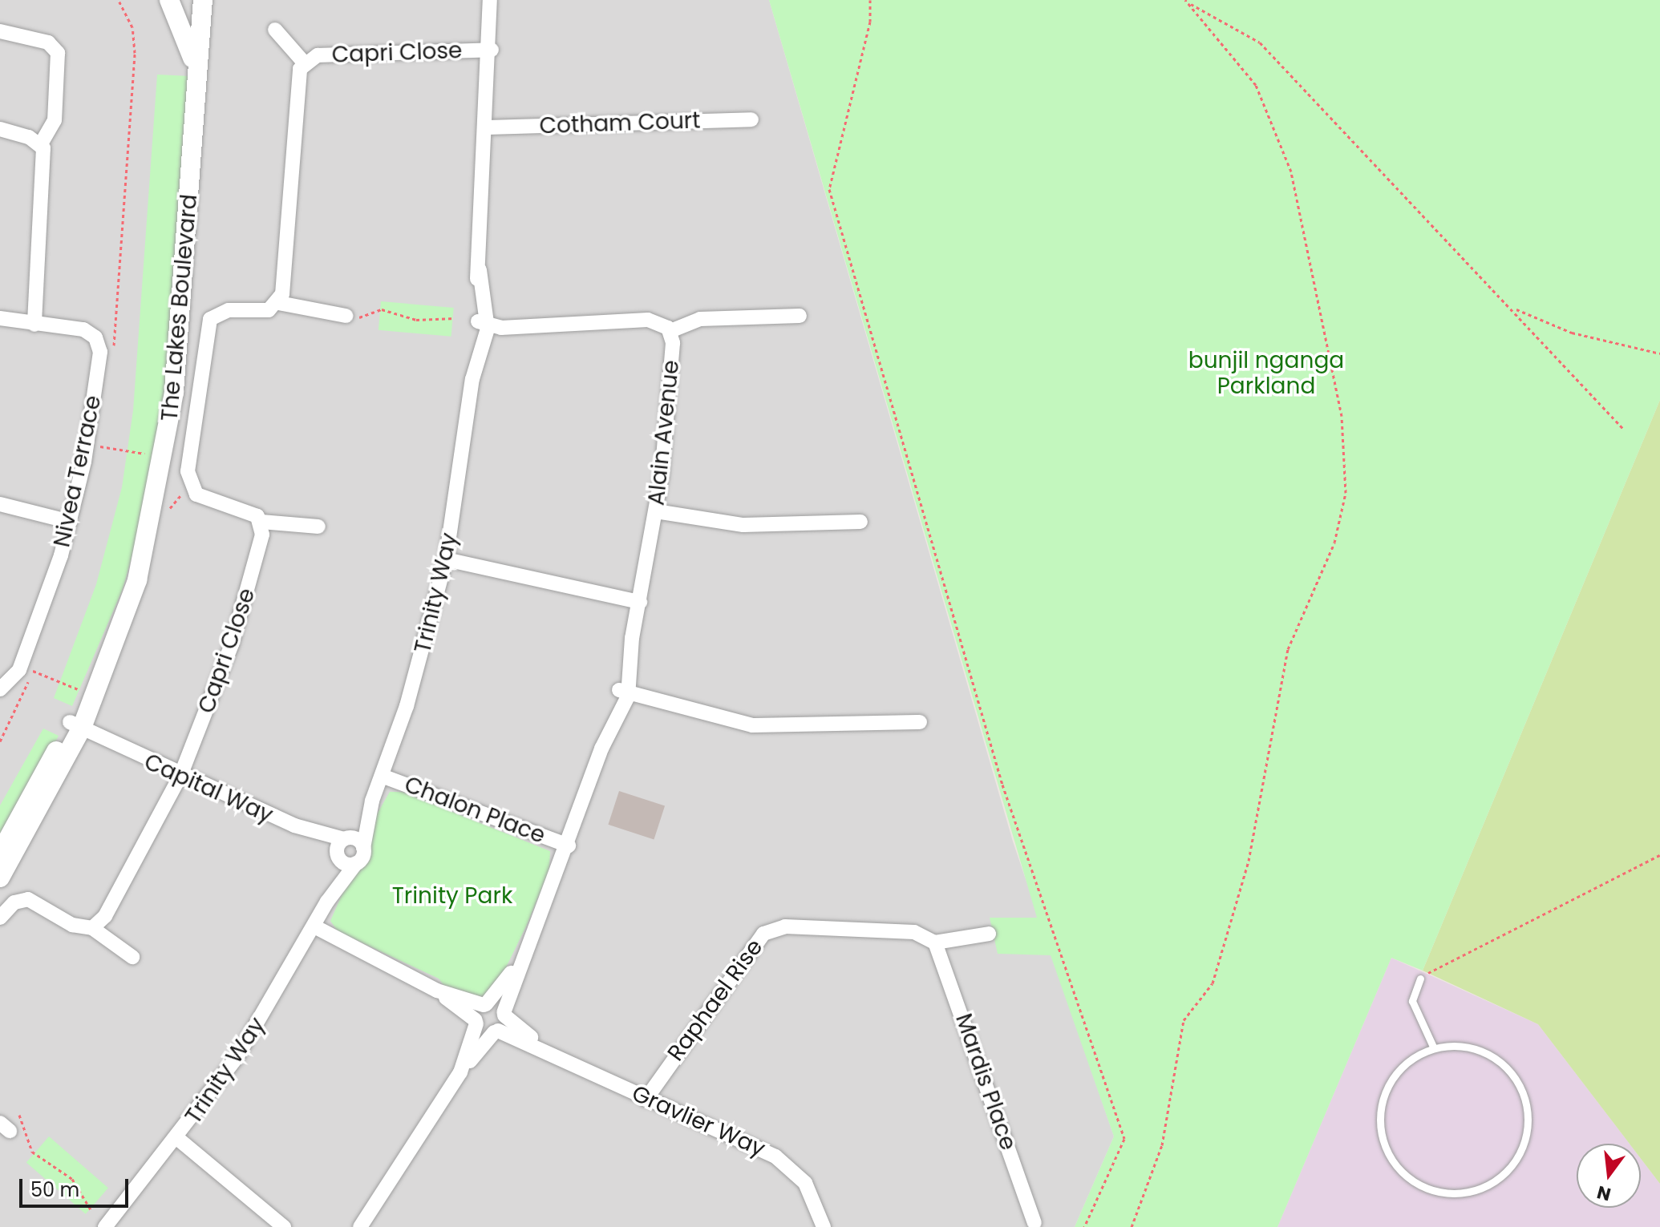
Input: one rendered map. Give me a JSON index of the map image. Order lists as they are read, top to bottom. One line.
{"streets":{"street":["Capri Close","Cotham Court","The Lakes Boulevard","Alain Avenue","Nivea Terrace","Trinity Way","Capital Way","Chalon Place","Raphael Rise","Mardis Place","Gravlier Way"]},"crossings":[["Capri Close","Trinity Way"],["Capri Close","Capital Way"],["Cotham Court","Trinity Way"],["The Lakes Boulevard","Capital Way"],["Alain Avenue","Trinity Way"],["Alain Avenue","Chalon Place"],["Alain Avenue","Gravlier Way"],["Trinity Way","Capital Way"],["Trinity Way","Chalon Place"],["Raphael Rise","Mardis Place"],["Raphael Rise","Gravlier Way"]],"parks":["bunjil nganga Parkland","Trinity Park"],"scale_bar":"50 m","north":"bottom"}
